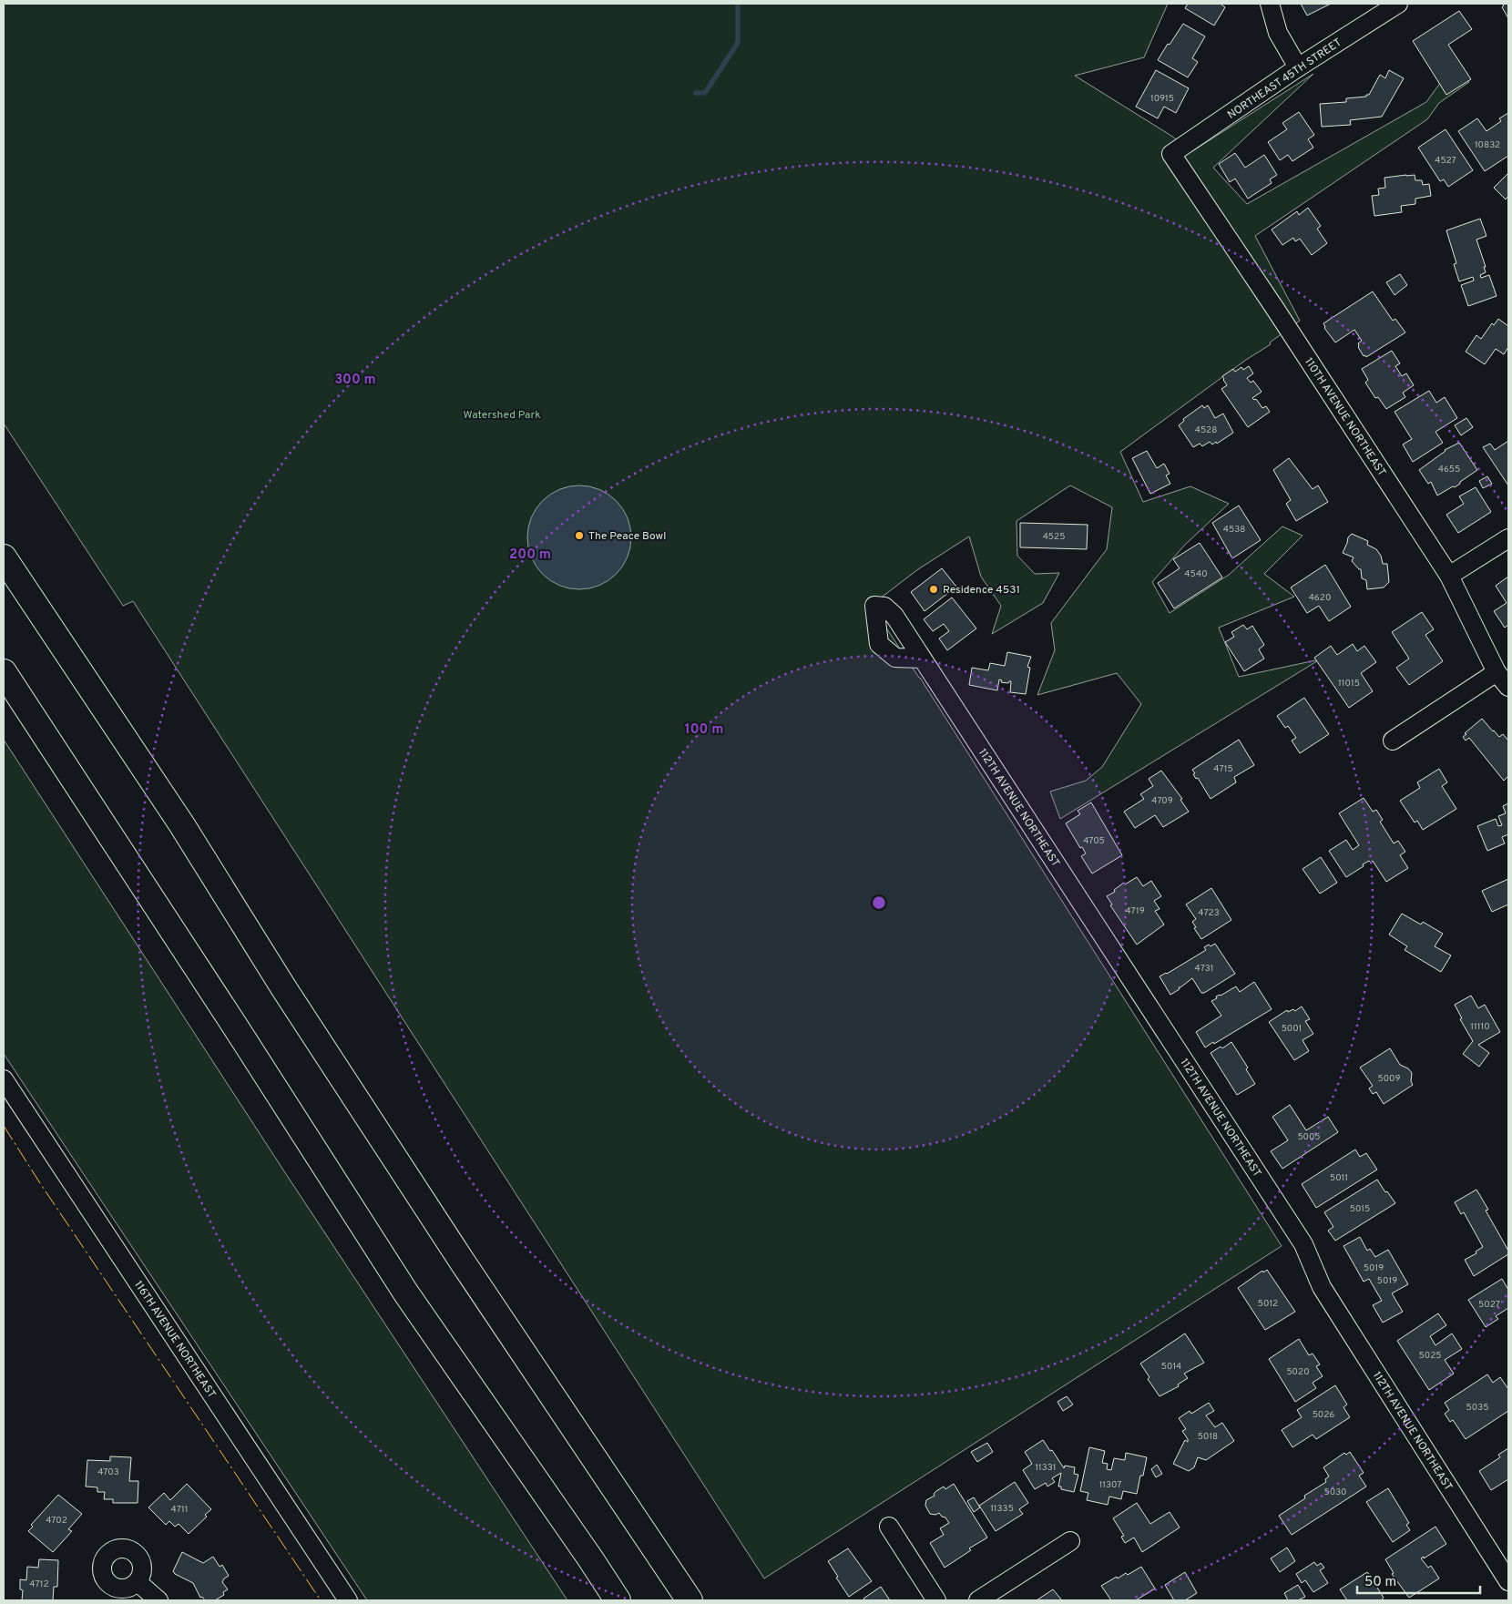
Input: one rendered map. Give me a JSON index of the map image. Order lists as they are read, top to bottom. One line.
{"streets":{"street":["NORTHEAST 45TH STREET","110TH AVENUE NORTHEAST","112TH AVENUE NORTHEAST","116TH AVENUE NORTHEAST"]},"crossings":[["NORTHEAST 45TH STREET","110TH AVENUE NORTHEAST"]],"parks":["Watershed Park"],"places":["The Peace Bowl","Residence 4531"],"house_numbers":["10915","10832","4527","4528","4655","4538","4525","4540","4620","11015","4715","4709","4705","4719","4723","4731","11110","5001","5009","5005","5011","5015","5019","5019","5012","5027","5025","5014","5020","5035","5026","5018","11331","4703","11307","5030","11335","4711","4702","4712"],"scale_bar":"50 m","rings":["300 m","200 m","100 m"]}
